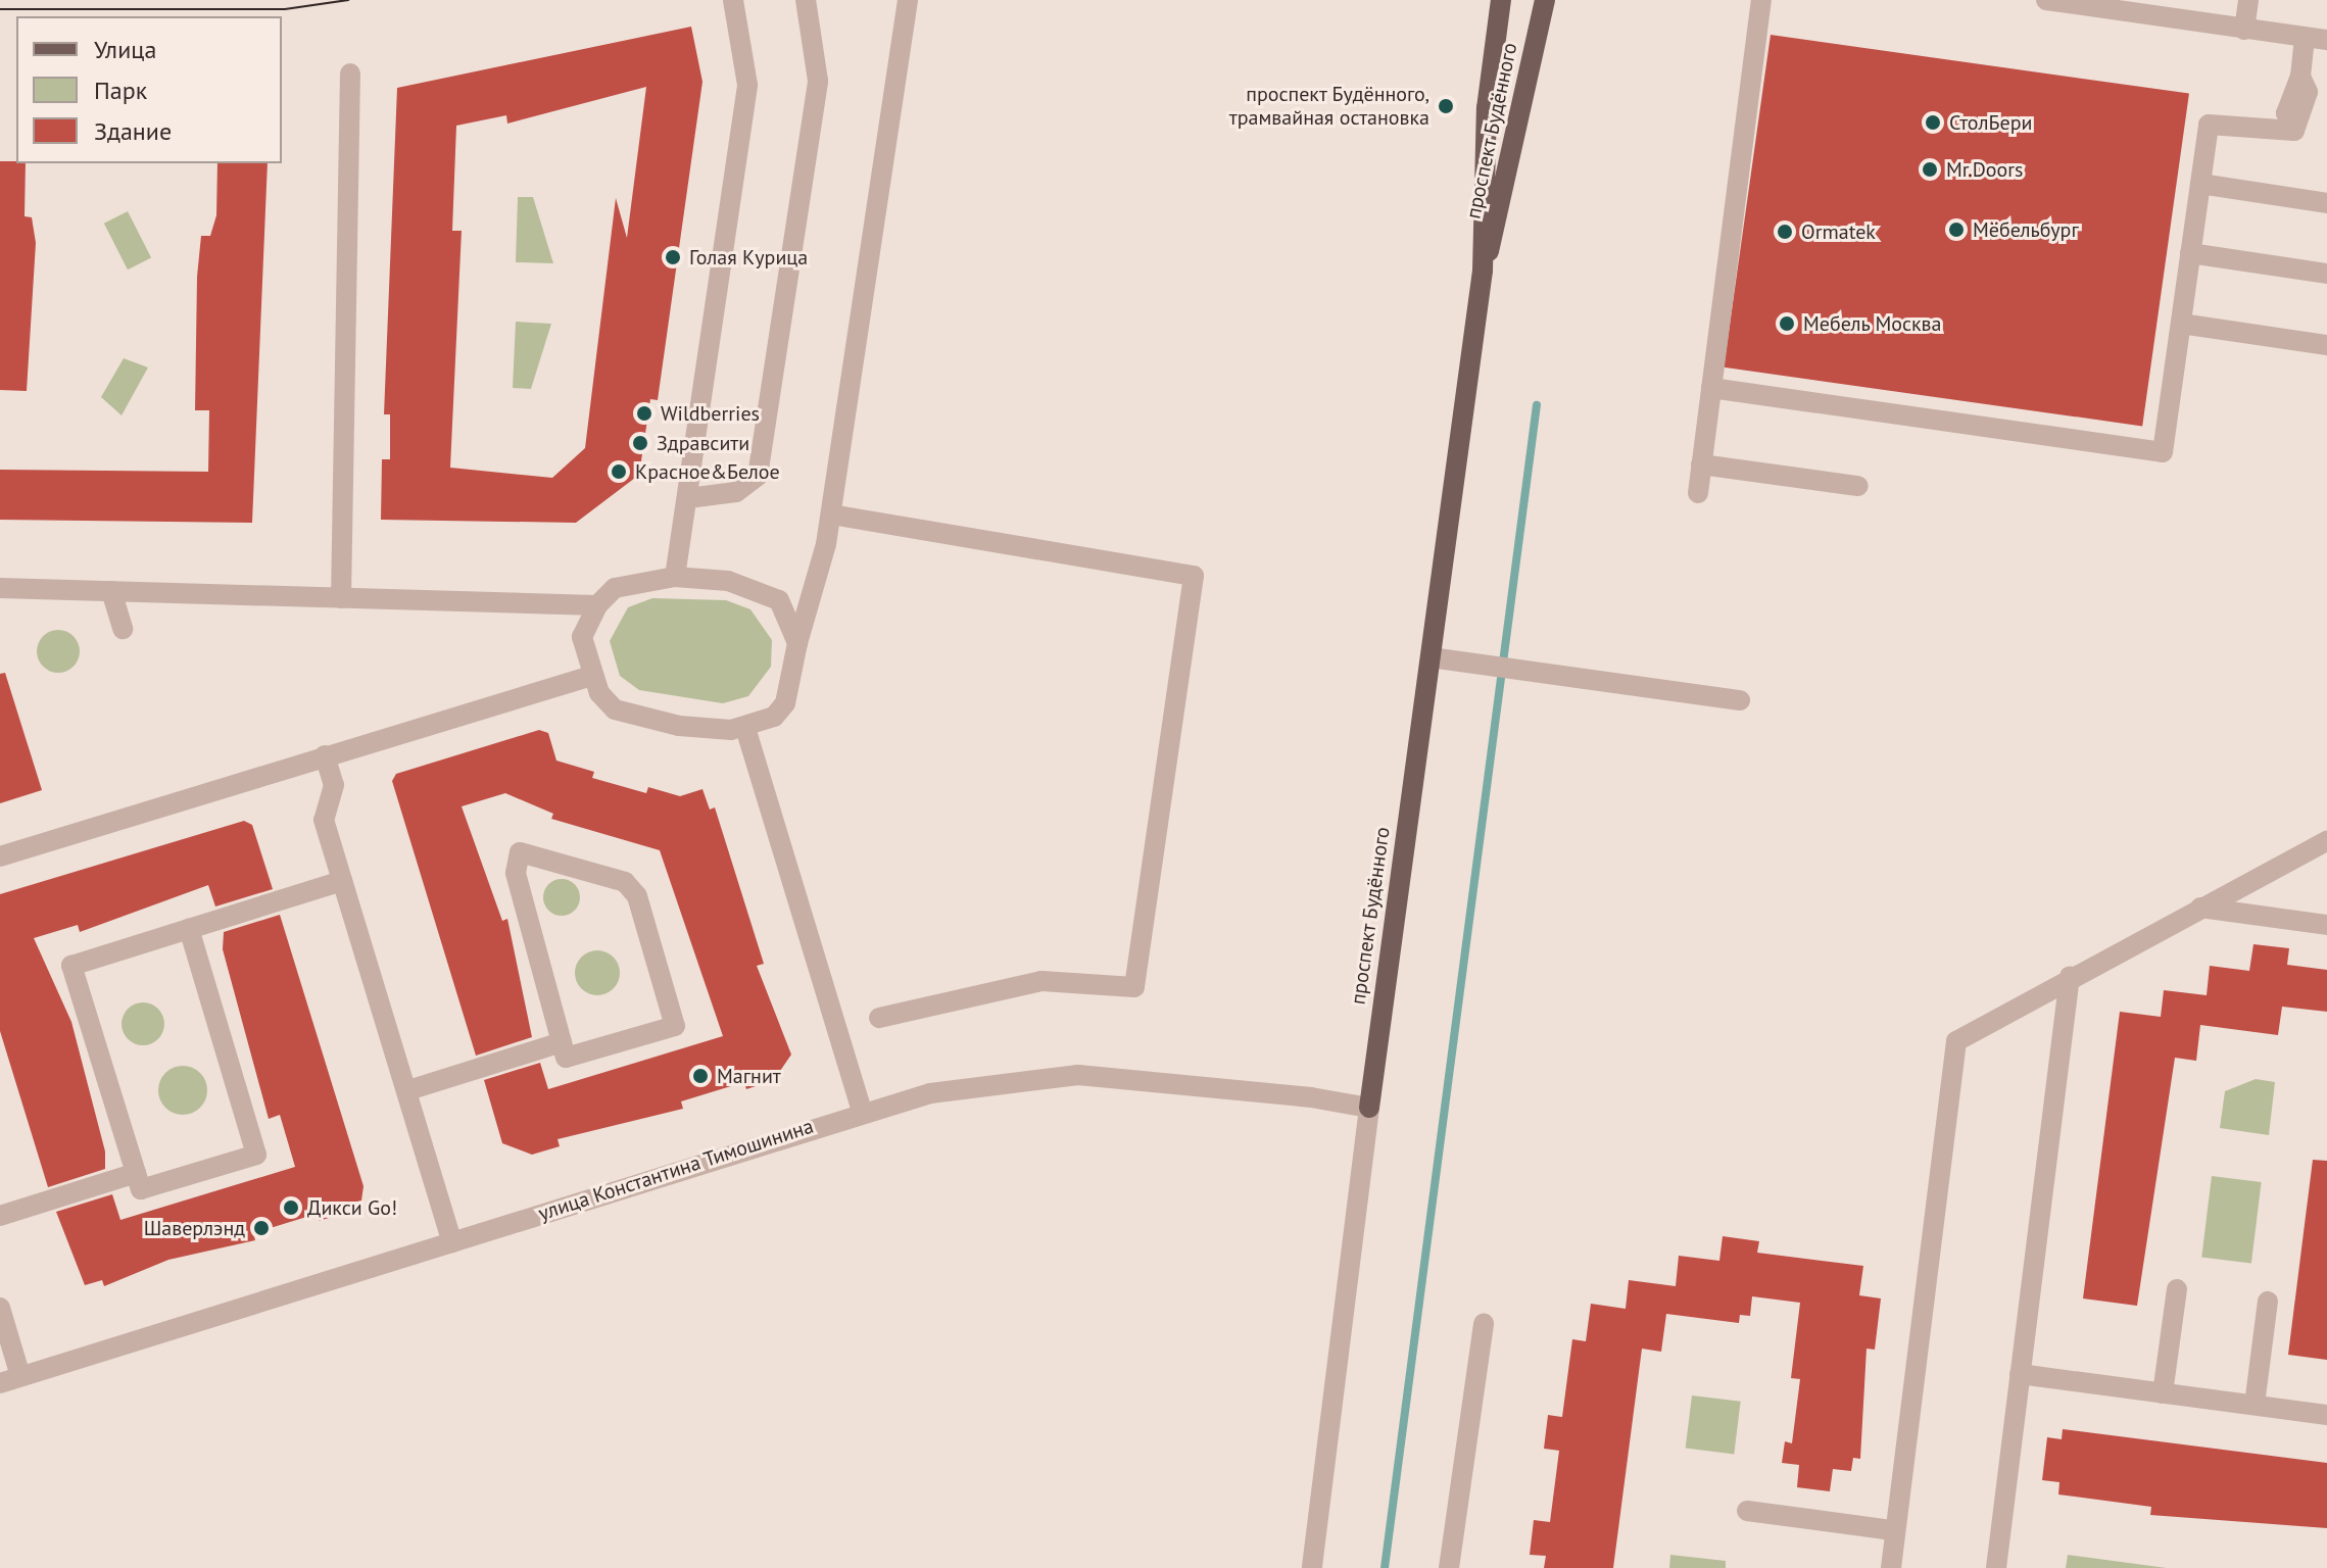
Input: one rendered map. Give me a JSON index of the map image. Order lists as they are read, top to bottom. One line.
{"streets":{"main road":["проспект Будённого"],"street":["улица Константина Тимошинина"]},"crossings":[["проспект Будённого","улица Константина Тимошинина"]],"places":["проспект Будённого, трамвайная остановка","СтолБери","Mr.Doors","Мёбельбург","Ormatek","Голая Курица","Мебель Москва","Wildberries","Здравсити","Красное&Белое","Магнит","Дикси Go!","Шаверлэнд"],"legend":["Улица","Парк","Здание"]}
